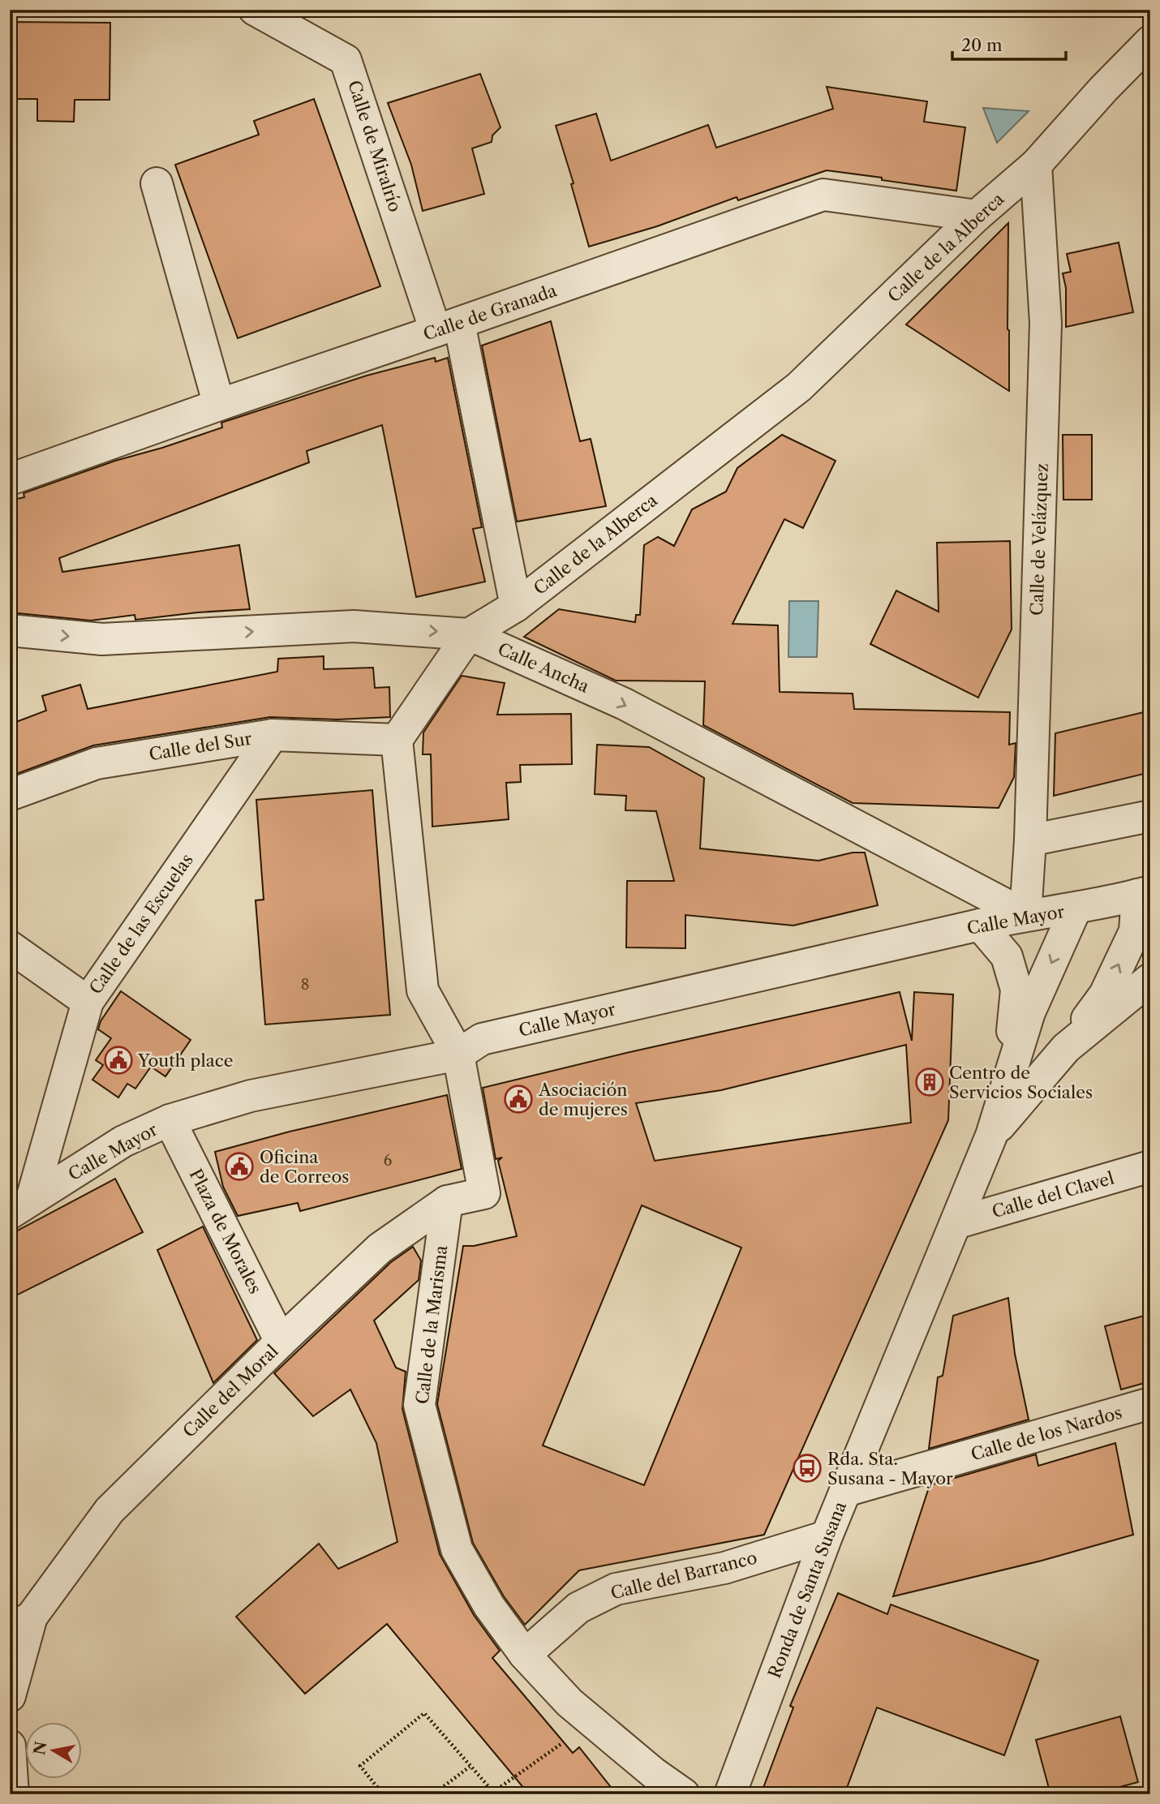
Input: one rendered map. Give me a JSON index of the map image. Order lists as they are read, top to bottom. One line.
{"streets":{"street":["Calle de Miralrío","Calle de la Alberca","Calle de Granada","Calle de Velázquez","Calle Ancha","Calle del Sur","Calle Mayor","Calle de las Escuelas","Calle del Clavel","Plaza de Morales","Calle de la Marisma","Calle del Moral","Calle de los Nardos","Calle del Barranco","Ronda de Santa Susana"]},"crossings":[["Calle de Miralrío","Calle de la Alberca"],["Calle de Miralrío","Calle de Granada"],["Calle de la Alberca","Calle de Granada"],["Calle de la Alberca","Calle de Velázquez"],["Calle de la Alberca","Calle Ancha"],["Calle de la Alberca","Calle del Sur"],["Calle de Velázquez","Calle Ancha"],["Calle de Velázquez","Calle Mayor"],["Calle Ancha","Calle Mayor"],["Calle del Sur","Calle de las Escuelas"],["Calle Mayor","Calle de las Escuelas"],["Calle Mayor","Plaza de Morales"],["Calle Mayor","Calle del Moral"],["Calle Mayor","Ronda de Santa Susana"],["Calle del Clavel","Ronda de Santa Susana"],["Plaza de Morales","Calle del Moral"],["Calle de la Marisma","Calle del Moral"],["Calle de la Marisma","Calle del Barranco"],["Calle de los Nardos","Ronda de Santa Susana"],["Calle del Barranco","Ronda de Santa Susana"]],"one_way":["Calle Ancha"],"places":{"public building":["Youth place","Asociación de mujeres","Oficina de Correos"],"building":["Centro de Servicios Sociales"],"bus stop":["Rda. Sta. Susana - Mayor"]},"house_numbers":["8","6"],"scale_bar":"20 m","north":"left"}
